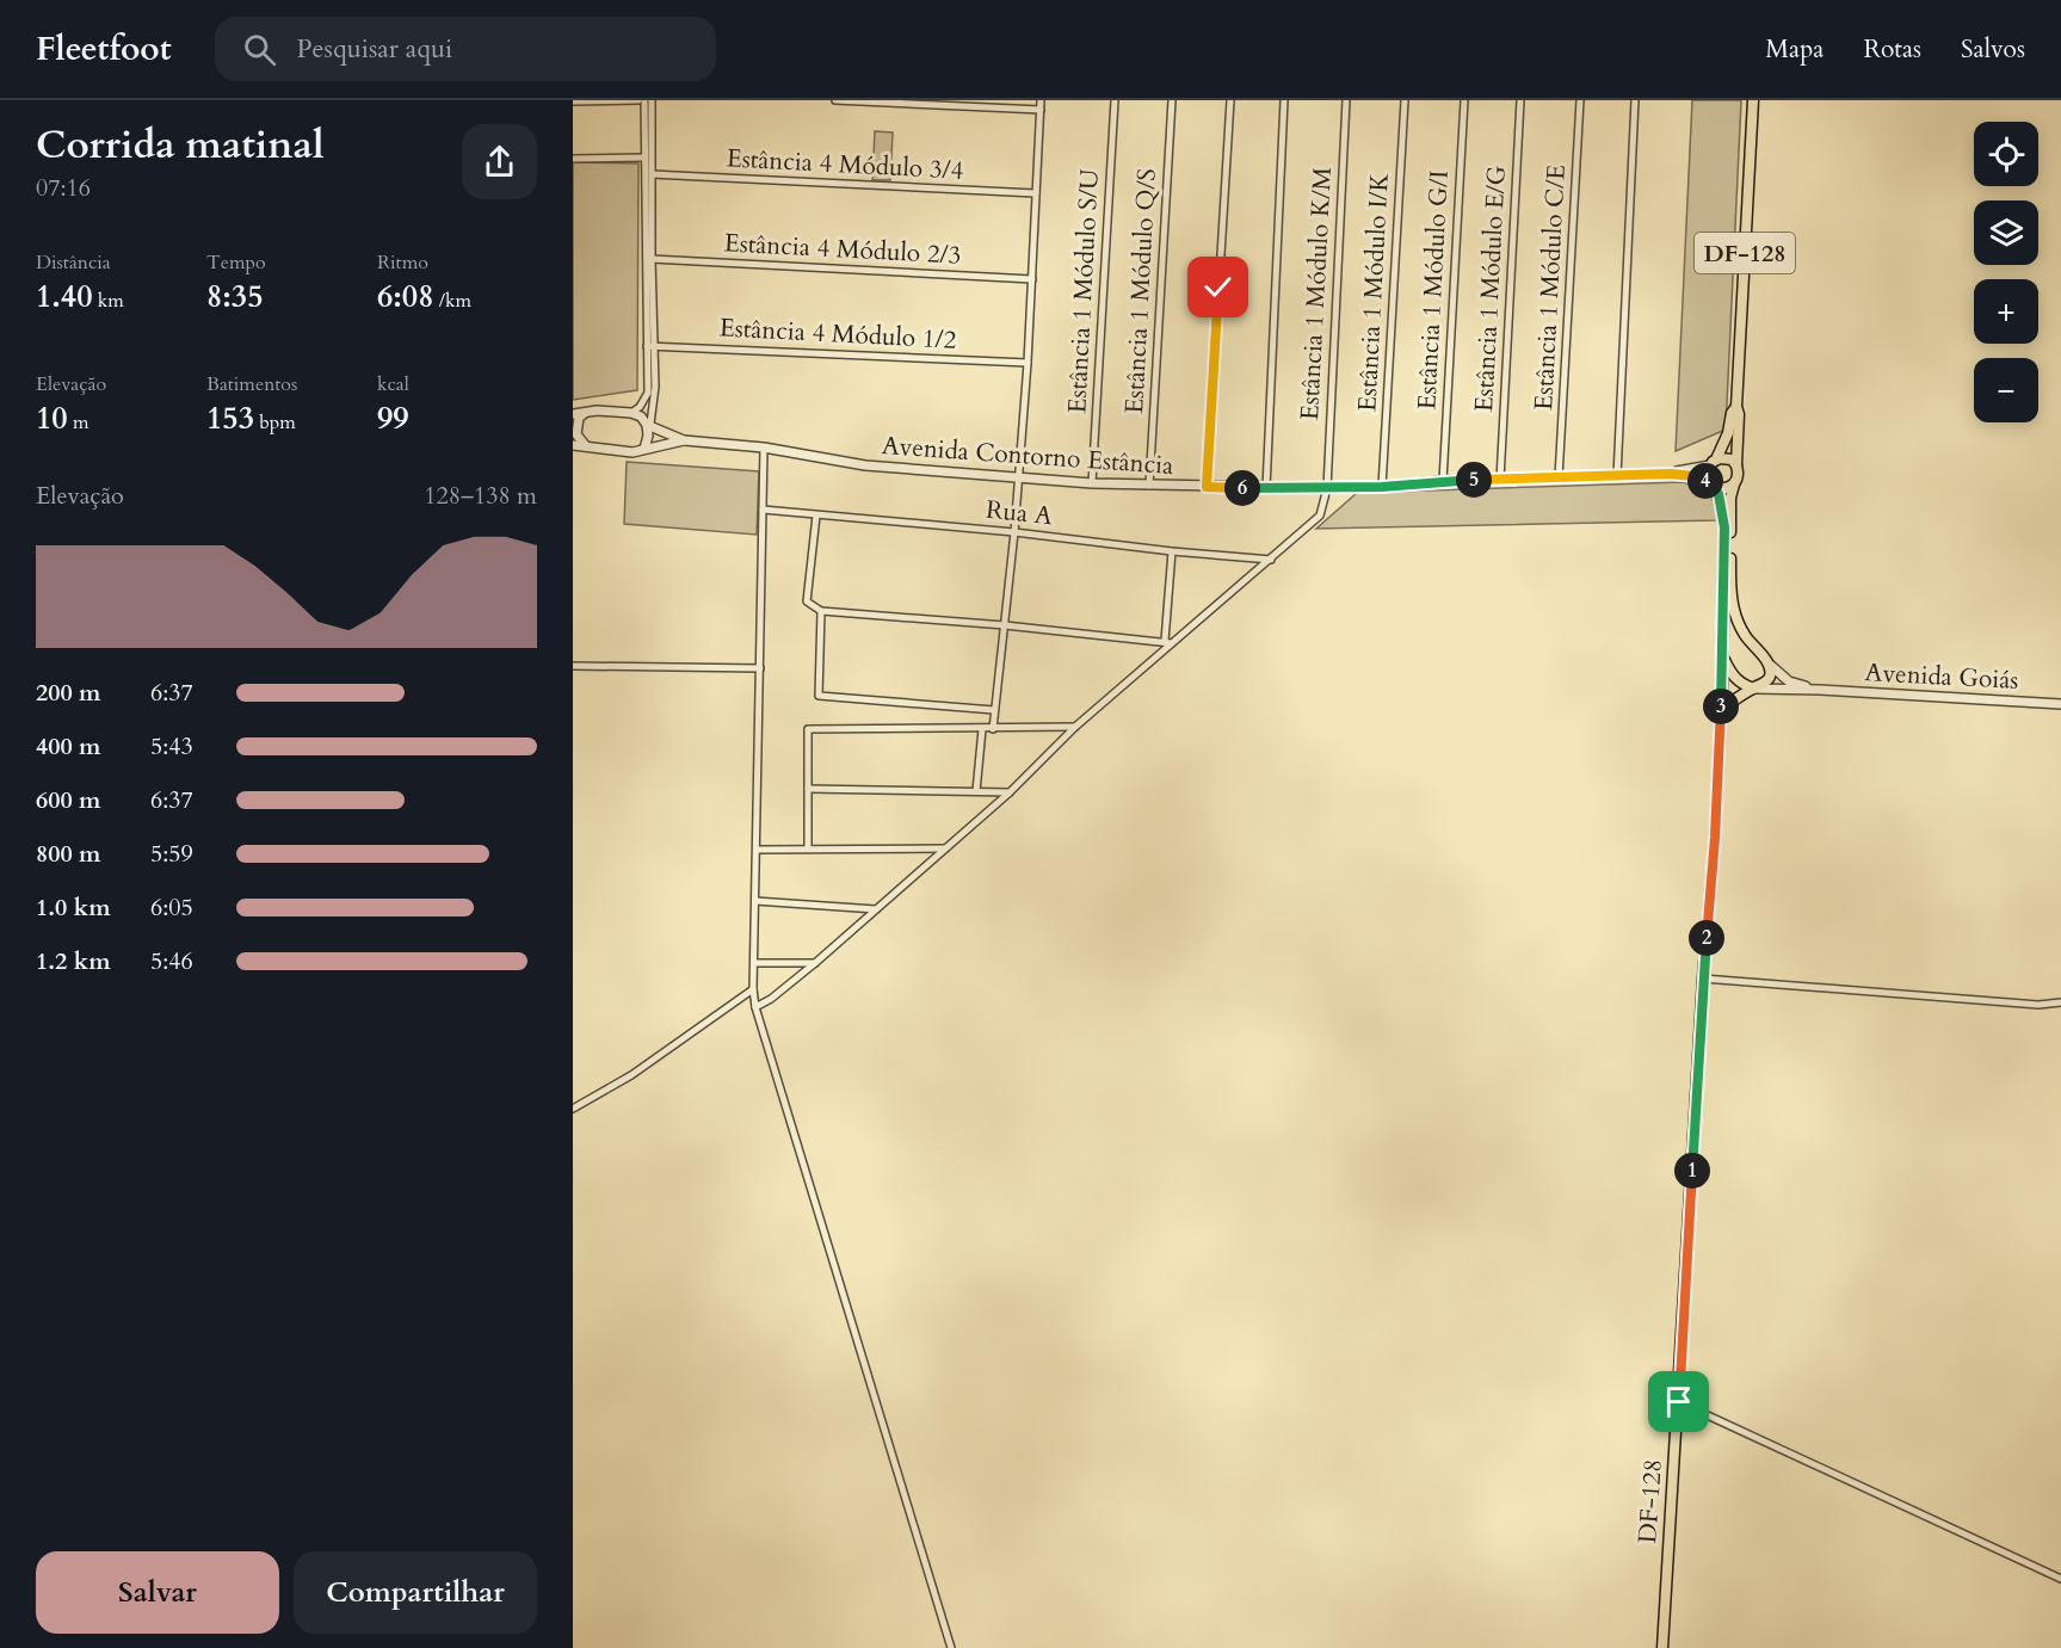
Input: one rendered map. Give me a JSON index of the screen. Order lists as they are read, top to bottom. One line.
{"streets":{"main road":["DF-128"],"street":["Estância 4 Módulo 3/4","Estância 4 Módulo 2/3","Estância 1 Módulo C/E","Estância 1 Módulo E/G","Estância 1 Módulo G/I","Estância 1 Módulo S/U","Estância 1 Módulo Q/S","Estância 1 Módulo I/K","Estância 1 Módulo K/M","Estância 4 Módulo 1/2","Avenida Contorno Estância","Rua A","Avenida Goiás"]},"crossings":[["DF-128","Avenida Contorno Estância"],["DF-128","Avenida Goiás"],["Estância 1 Módulo C/E","Avenida Contorno Estância"],["Estância 1 Módulo E/G","Avenida Contorno Estância"],["Estância 1 Módulo G/I","Avenida Contorno Estância"],["Estância 1 Módulo S/U","Avenida Contorno Estância"],["Estância 1 Módulo Q/S","Avenida Contorno Estância"],["Estância 1 Módulo I/K","Avenida Contorno Estância"],["Estância 1 Módulo K/M","Avenida Contorno Estância"],["Estância 1 Módulo K/M","Rua A"]],"page":{"header":"Fleetfoot","search":"Pesquisar aqui","nav":["Mapa","Rotas","Salvos"],"heading":["Corrida matinal","07:16"],"map_buttons":["+","−"],"stats":[["Distância","1.40 km"],["Tempo","8:35"],["Ritmo","6:08 /km"],["Elevação","10 m"],["Batimentos","153 bpm"],["kcal","99"]],"pins":["5","4","6","3","2","1"],"chart":["Elevação","128–138 m"],"list":[{"name":"200 m","note":"6:37"},{"name":"400 m","note":"5:43"},{"name":"600 m","note":"6:37"},{"name":"800 m","note":"5:59"},{"name":"1.0 km","note":"6:05"},{"name":"1.2 km","note":"5:46"}],"buttons":["Salvar","Compartilhar"]}}
